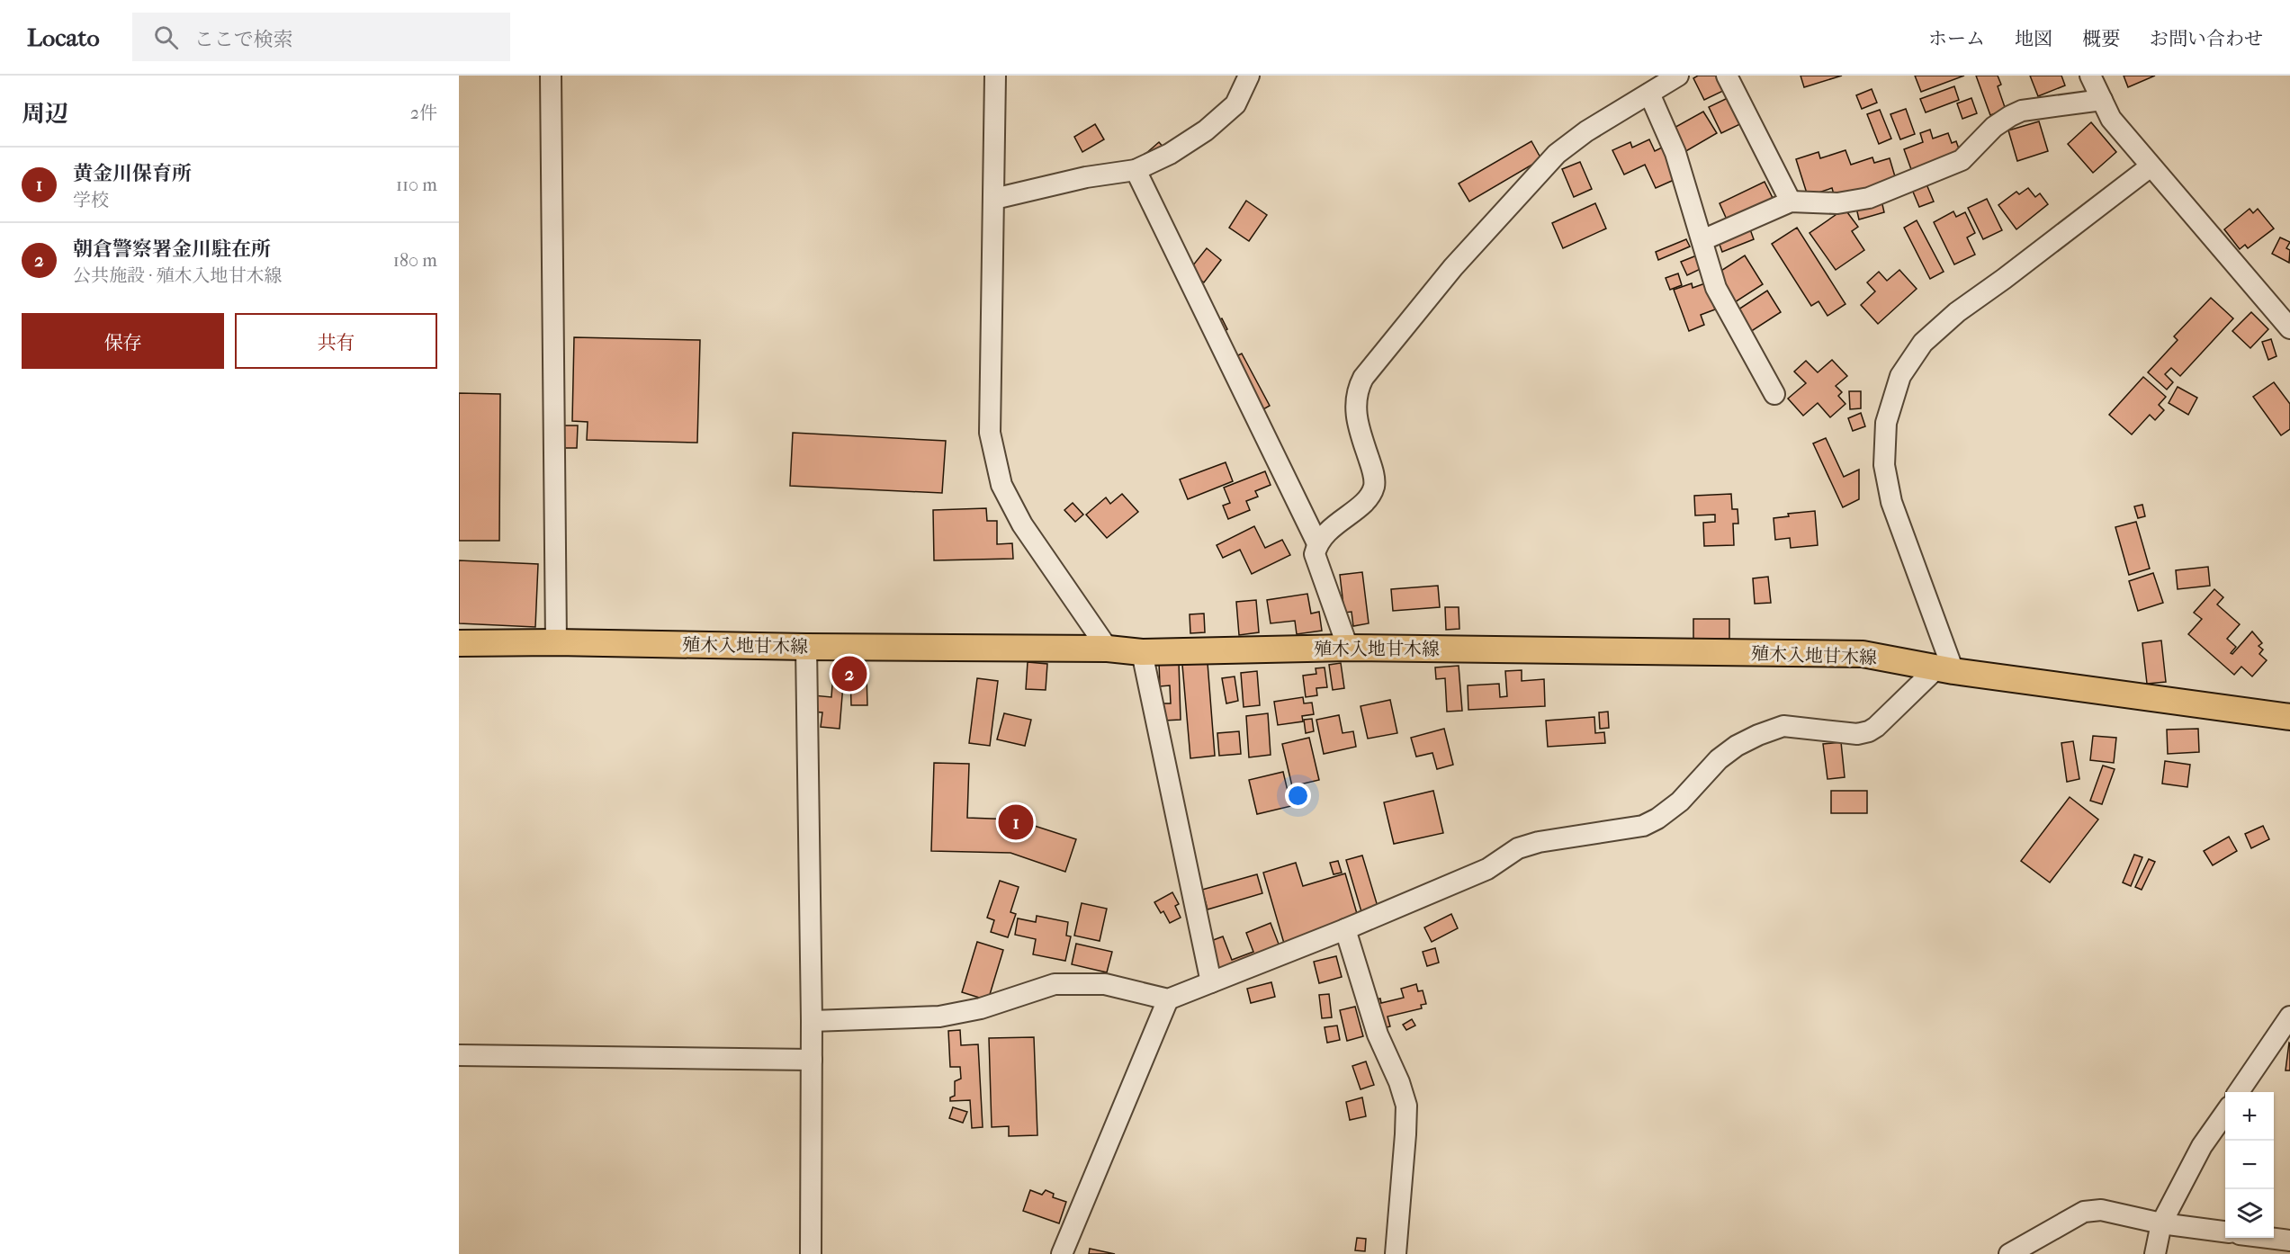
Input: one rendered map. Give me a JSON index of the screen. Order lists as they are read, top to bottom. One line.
{"streets":{"main road":["殖木入地甘木線"]},"page":{"header":"Locato","search":"ここで検索","nav":["ホーム","地図","概要","お問い合わせ"],"heading":["周辺","2件"],"list":[{"mark":"1","name":"黄金川保育所","note":"学校","value":"110 m"},{"mark":"2","name":"朝倉警察署金川駐在所","note":"公共施設 · 殖木入地甘木線","value":"180 m"}],"buttons":["保存","共有"],"pins":["2","1"],"map_buttons":["+","−"]}}
